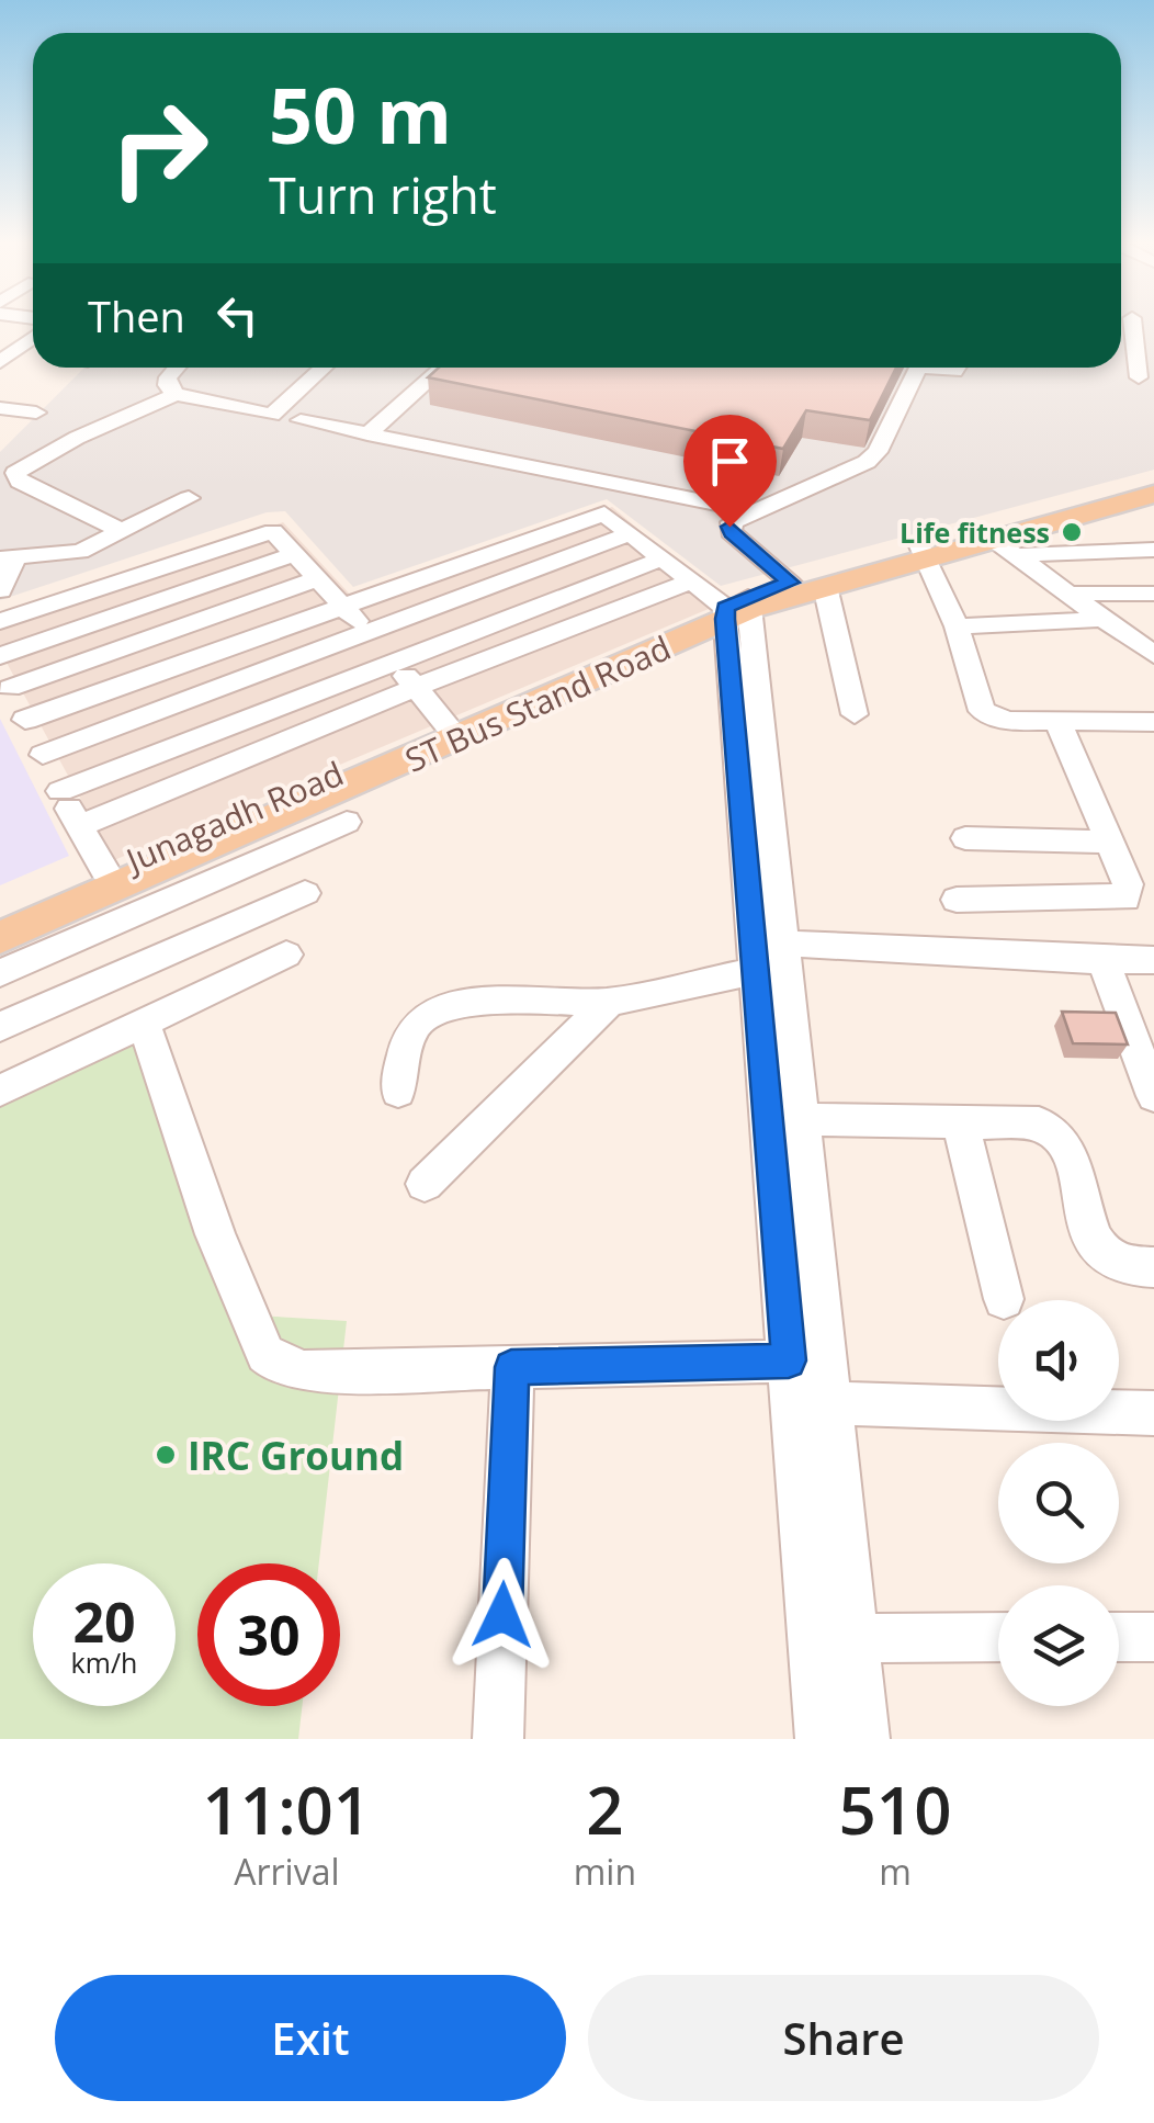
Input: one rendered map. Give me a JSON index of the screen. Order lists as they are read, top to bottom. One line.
{"streets":{"main road":["ST Bus Stand Road","Junagadh Road"]},"crossings":[["ST Bus Stand Road","Junagadh Road"]],"places":["Life fitness","IRC Ground"],"page":{"turn":["50 m","Turn right"],"then":"Then","speed":"20 km/h","limit":"30","eta":["11:01","Arrival","2","min","510","m"],"buttons":["Exit","Share"]}}
